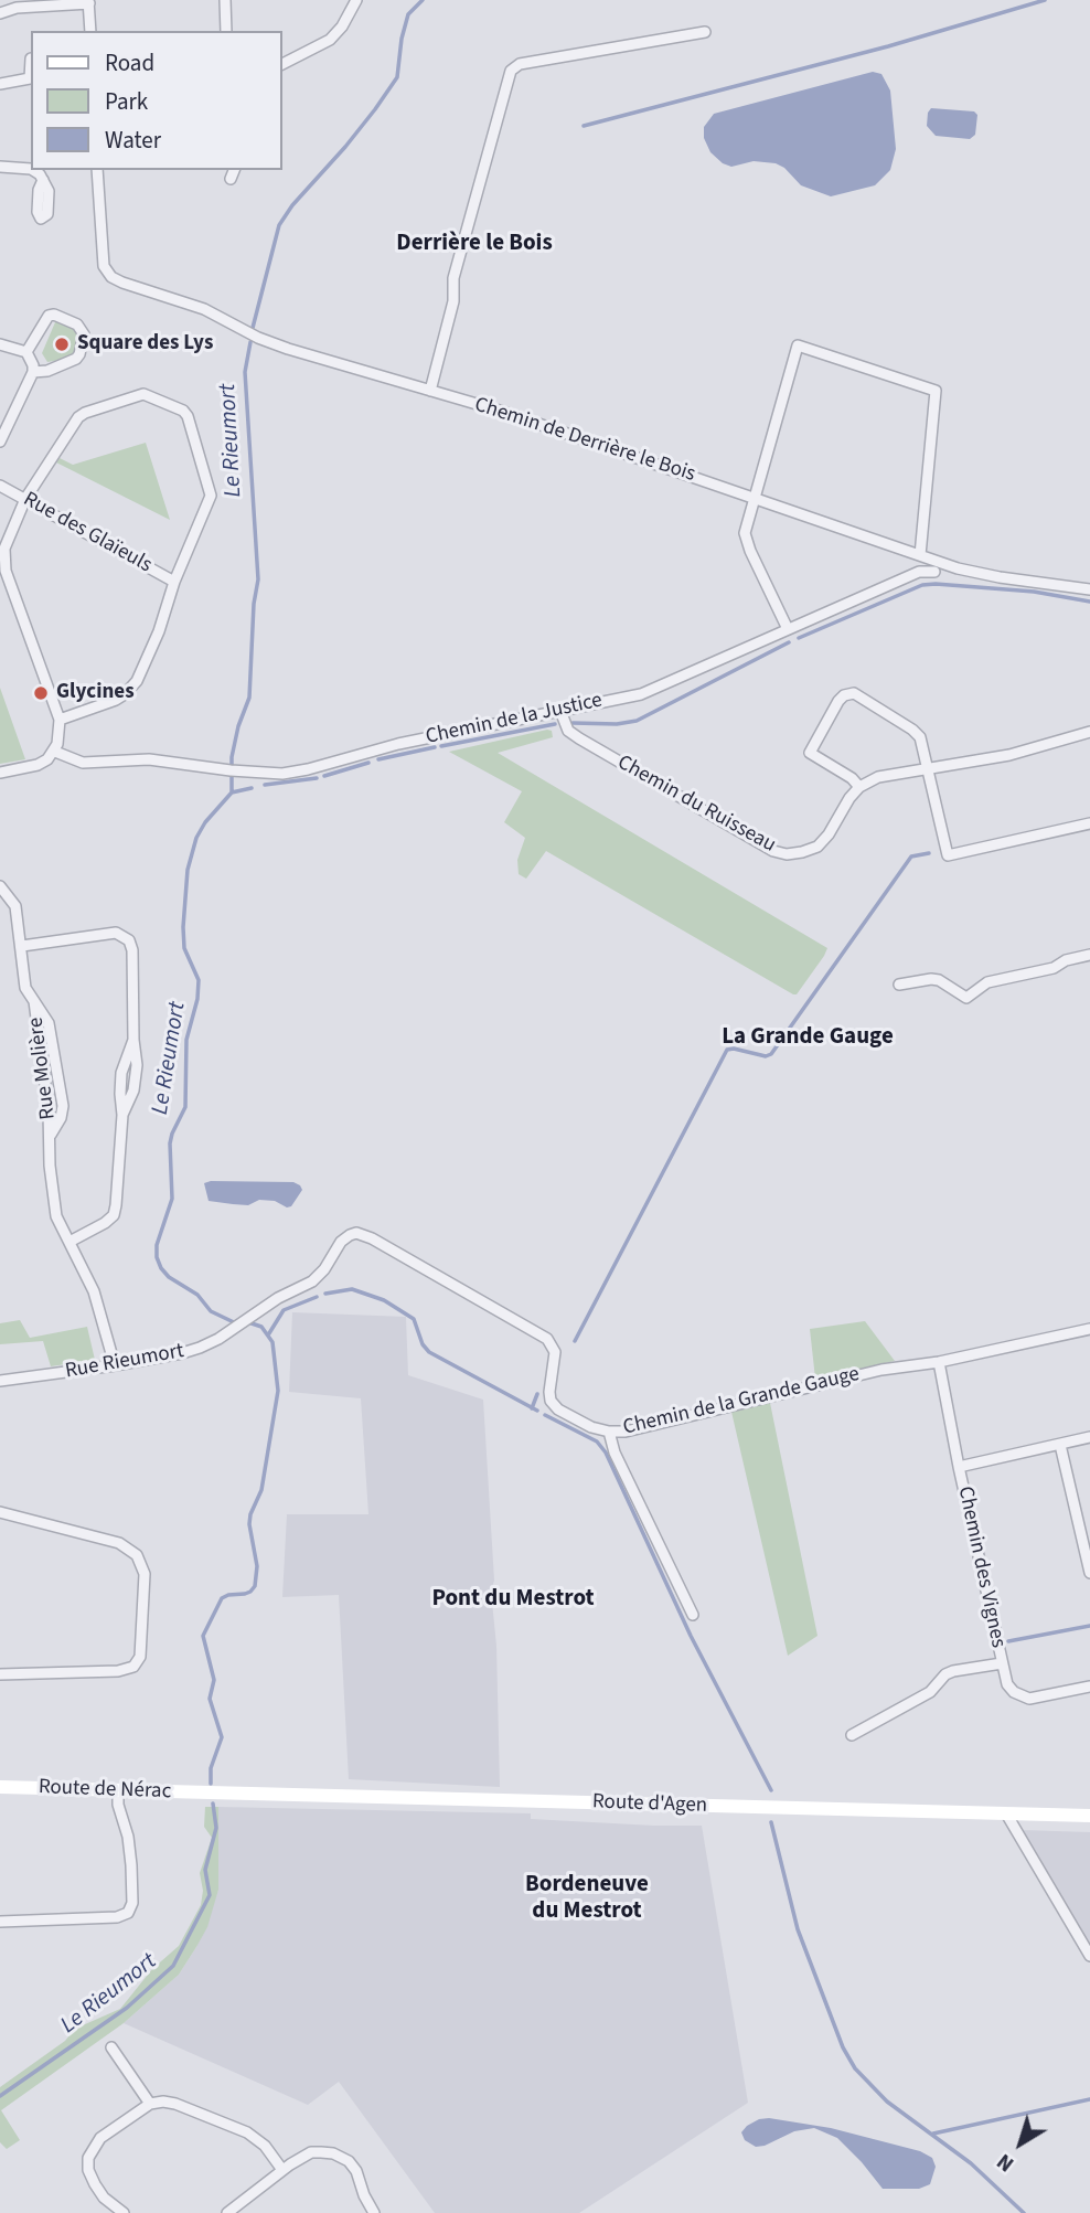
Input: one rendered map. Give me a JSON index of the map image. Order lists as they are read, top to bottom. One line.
{"streets":{"main road":["Route de Nérac","Route d'Agen"],"street":["Chemin de Derrière le Bois","Rue des Glaïeuls","Chemin de la Justice","Chemin du Ruisseau","Rue Molière","Rue Rieumort","Chemin de la Grande Gauge","Chemin des Vignes"]},"crossings":[["Chemin de la Justice","Chemin du Ruisseau"],["Rue Molière","Rue Rieumort"],["Rue Rieumort","Chemin de la Grande Gauge"],["Chemin de la Grande Gauge","Chemin des Vignes"],["Route de Nérac","Route d'Agen"]],"districts":["Derrière le Bois","La Grande Gauge","Pont du Mestrot","Bordeneuve du Mestrot"],"water":["Le Rieumort"],"places":["Square des Lys","Glycines"],"legend":["Road","Park","Water"],"north":"bottom left"}
